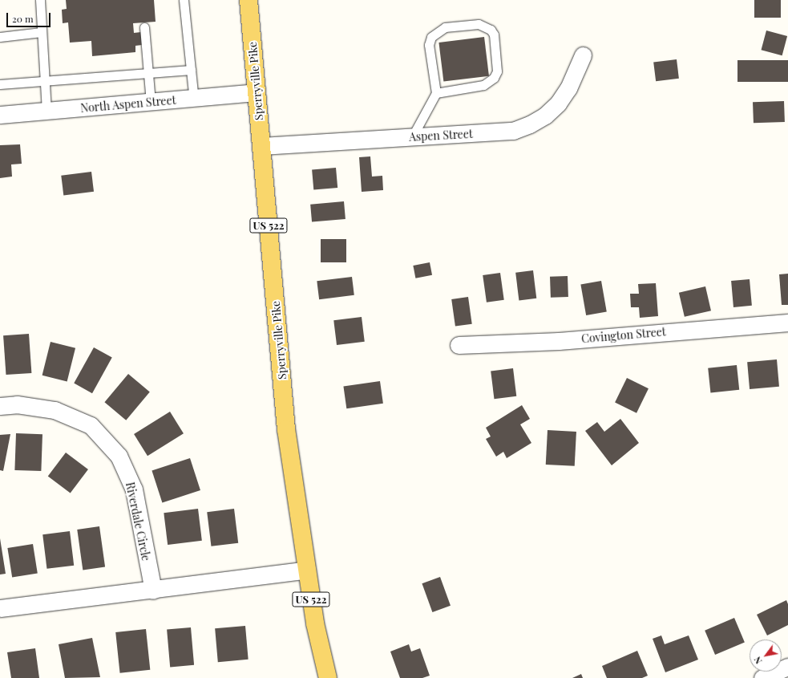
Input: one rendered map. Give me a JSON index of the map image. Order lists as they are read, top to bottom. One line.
{"streets":{"main road":["Sperryville Pike","US 522"],"street":["North Aspen Street","Aspen Street","Covington Street","Riverdale Circle"]},"crossings":[["Sperryville Pike","North Aspen Street"],["Sperryville Pike","Aspen Street"]],"scale_bar":"20 m","north":"bottom left"}
